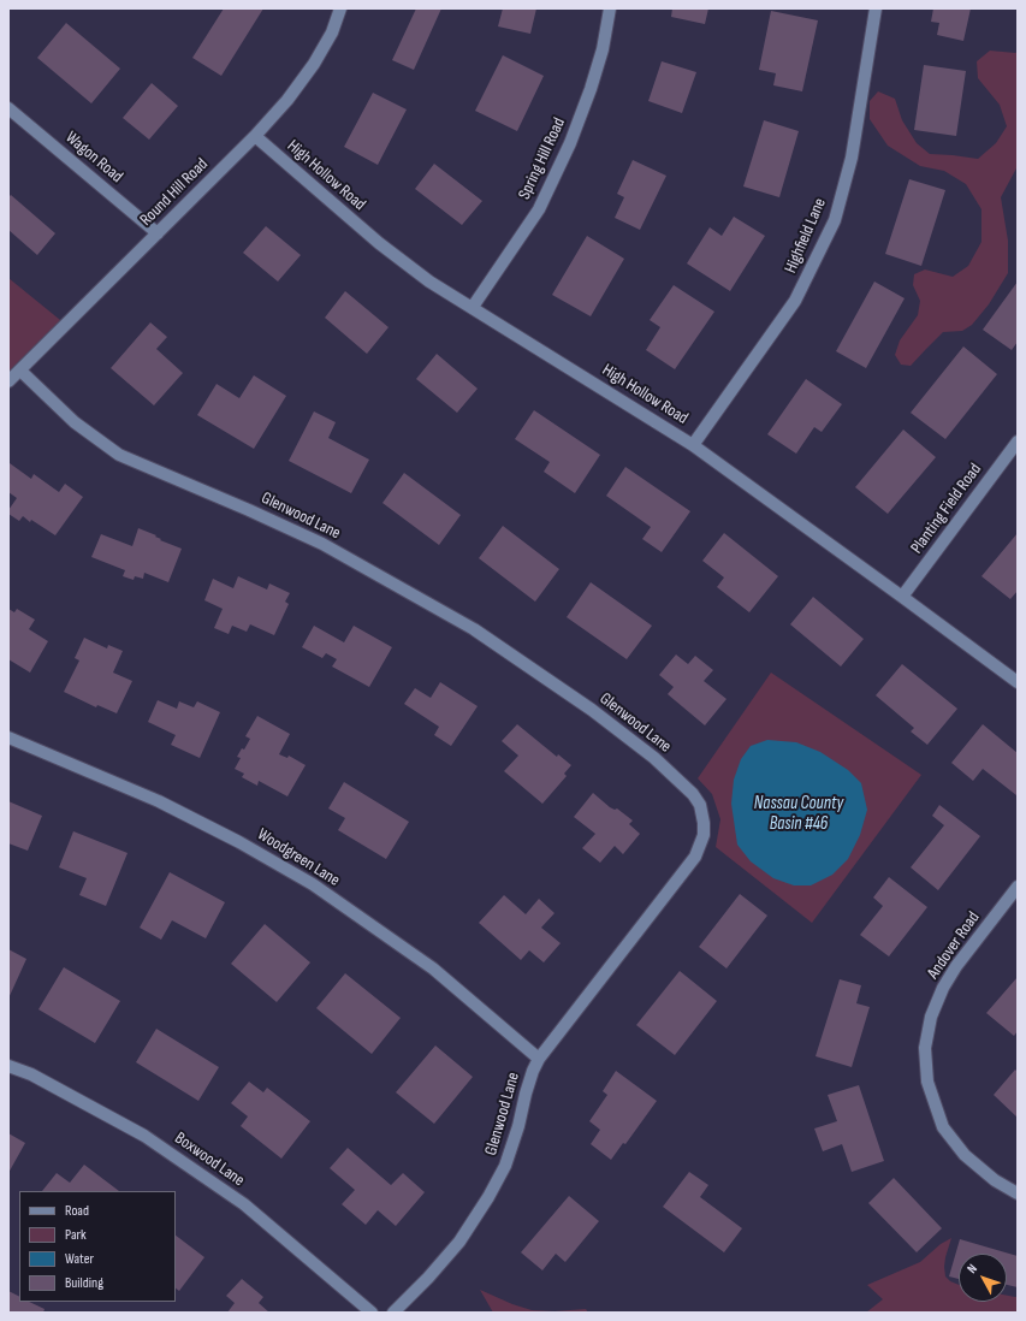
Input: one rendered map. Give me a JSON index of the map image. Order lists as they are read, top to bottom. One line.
{"streets":{"street":["Wagon Road","Spring Hill Road","High Hollow Road","Round Hill Road","Highfield Lane","Planting Field Road","Glenwood Lane","Woodgreen Lane","Andover Road","Boxwood Lane"]},"crossings":[["Wagon Road","Round Hill Road"],["Spring Hill Road","High Hollow Road"],["High Hollow Road","Round Hill Road"],["High Hollow Road","Highfield Lane"],["High Hollow Road","Planting Field Road"],["Round Hill Road","Glenwood Lane"],["Glenwood Lane","Woodgreen Lane"]],"water":["Nassau County Basin #46"],"legend":["Road","Park","Water","Building"],"north":"top left"}
